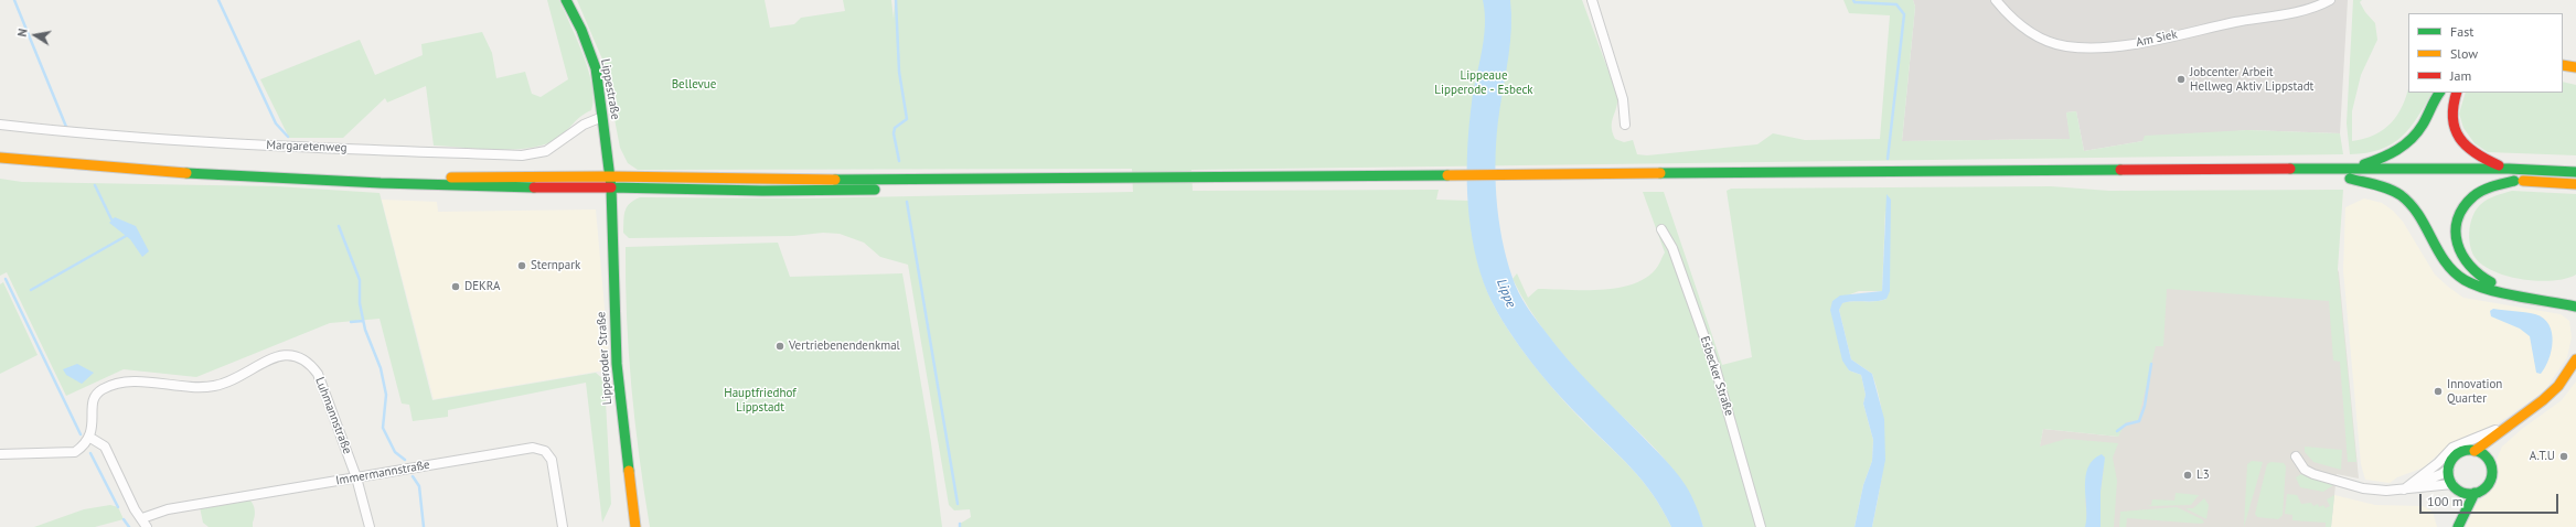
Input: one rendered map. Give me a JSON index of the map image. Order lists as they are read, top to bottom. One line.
{"streets":{"main road":["Lippestraße","Lipperoder Straße"],"street":["Am Siek","Margaretenweg","Esbecker Straße","Luhmannstraße","Immermannstraße"]},"crossings":[["Lippestraße","Margaretenweg"],["Lippestraße","Lipperoder Straße"],["Luhmannstraße","Immermannstraße"]],"water":["Lippe"],"parks":["Lippeaue Lipperode - Esbeck","Bellevue","Hauptfriedhof Lippstadt"],"places":["Jobcenter Arbeit Hellweg Aktiv Lippstadt","Sternpark","DEKRA","Vertriebenendenkmal","Innovation Quarter","A.T.U","L3"],"legend":["Fast","Slow","Jam"],"scale_bar":"100 m","north":"left"}
